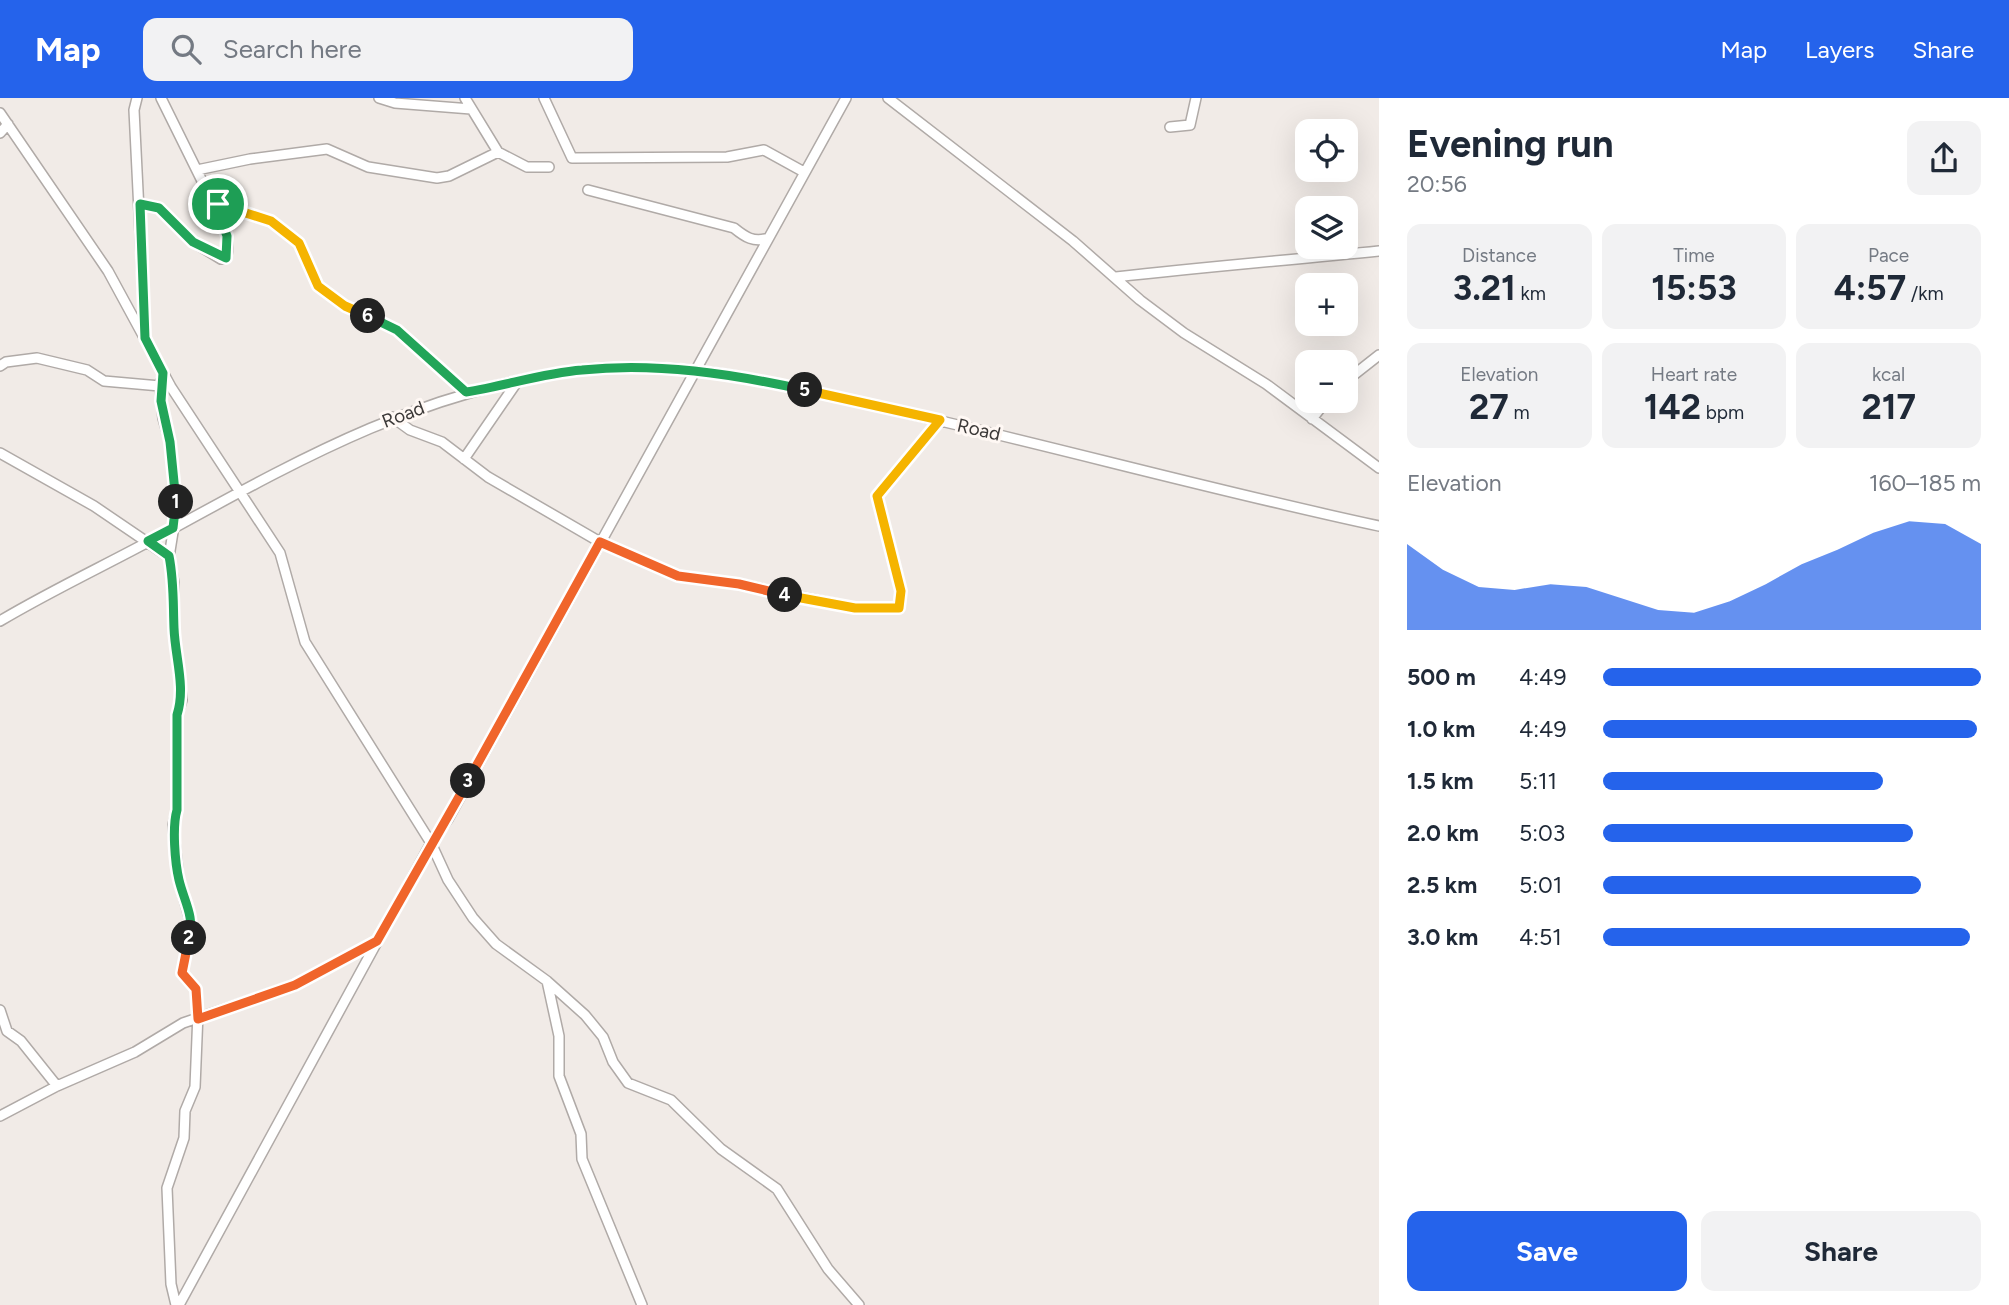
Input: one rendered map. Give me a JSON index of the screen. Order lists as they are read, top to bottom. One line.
{"streets":{"street":["Road"]},"page":{"header":"Map","search":"Search here","nav":["Map","Layers","Share"],"heading":["Evening run","20:56"],"map_buttons":["+","−"],"stats":[["Distance","3.21 km"],["Time","15:53"],["Pace","4:57 /km"],["Elevation","27 m"],["Heart rate","142 bpm"],["kcal","217"]],"pins":["6","5","1","4","3","2"],"chart":["Elevation","160–185 m"],"list":[{"name":"500 m","note":"4:49"},{"name":"1.0 km","note":"4:49"},{"name":"1.5 km","note":"5:11"},{"name":"2.0 km","note":"5:03"},{"name":"2.5 km","note":"5:01"},{"name":"3.0 km","note":"4:51"}],"buttons":["Save","Share"]}}
